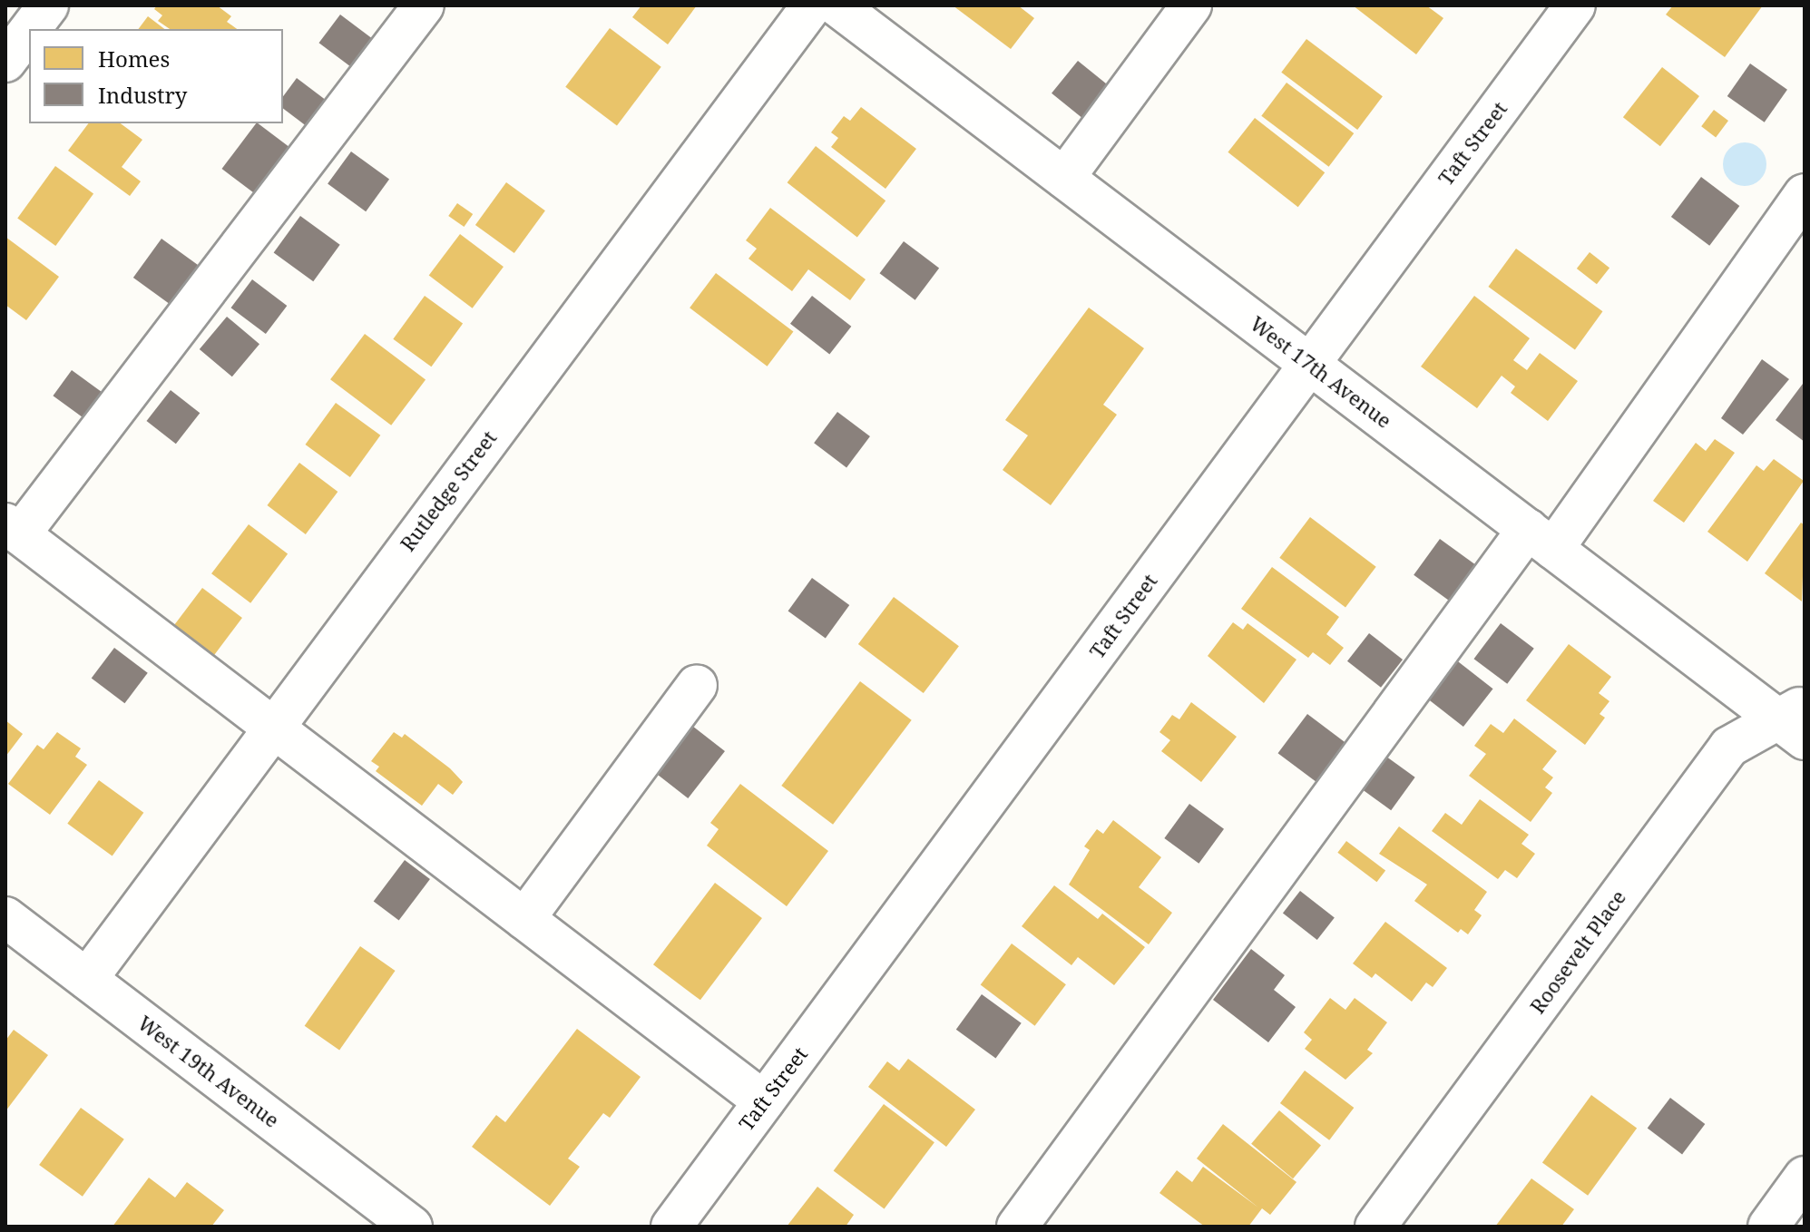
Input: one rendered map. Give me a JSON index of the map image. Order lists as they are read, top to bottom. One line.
{"streets":{"street":["Taft Street","West 17th Avenue","Rutledge Street","Roosevelt Place","West 19th Avenue"]},"crossings":[["Taft Street","West 17th Avenue"],["West 17th Avenue","Roosevelt Place"],["Rutledge Street","West 19th Avenue"]],"legend":["Homes","Industry"]}
